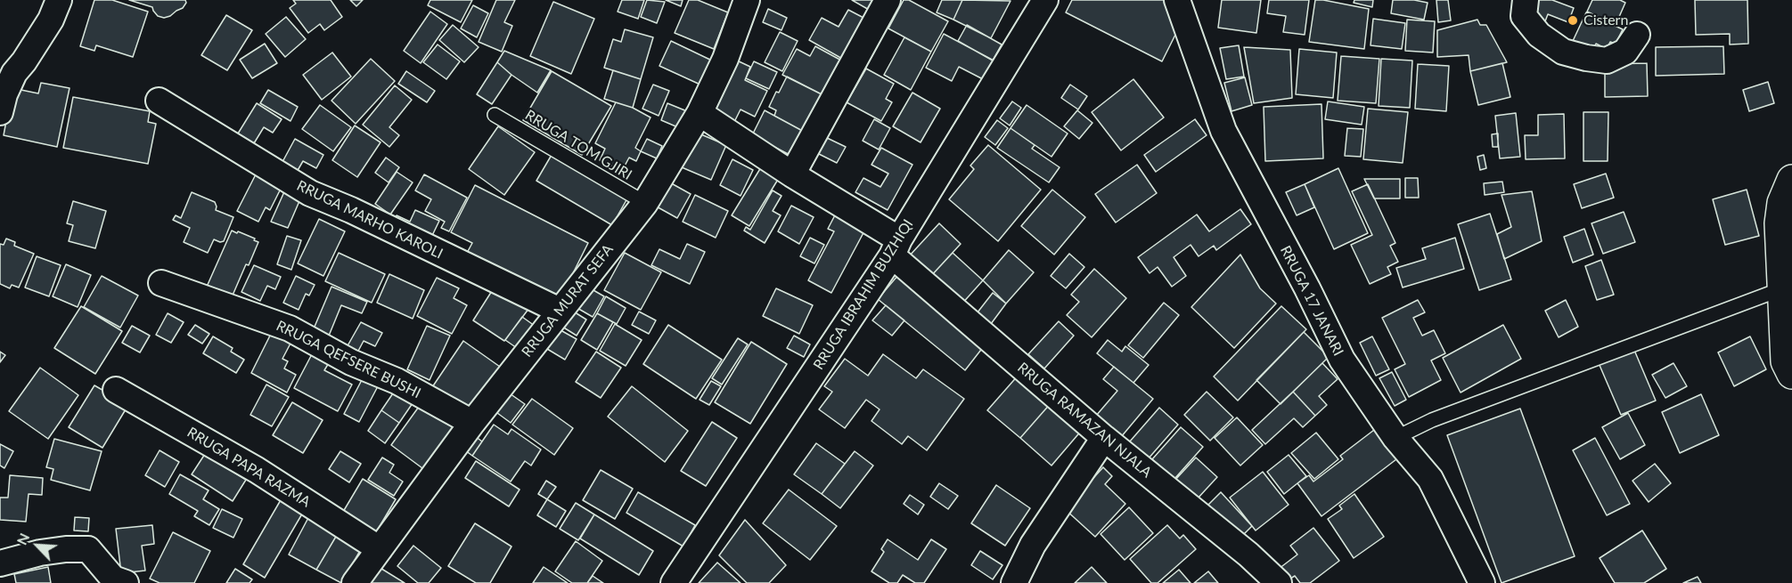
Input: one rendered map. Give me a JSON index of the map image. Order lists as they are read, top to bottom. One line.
{"streets":{"street":["RRUGA MARHO KAROLI","RRUGA IBRAHIM BUZHIQI","RRUGA MURAT SEFA","RRUGA 17 JANARI","RRUGA QEFSERE BUSHI","RRUGA RAMAZAN NJALA","RRUGA PAPA RAZMA"],"lane":["RRUGA TOM GJIRI"]},"crossings":[["RRUGA TOM GJIRI","RRUGA MURAT SEFA"],["RRUGA MARHO KAROLI","RRUGA MURAT SEFA"],["RRUGA IBRAHIM BUZHIQI","RRUGA RAMAZAN NJALA"],["RRUGA MURAT SEFA","RRUGA QEFSERE BUSHI"],["RRUGA MURAT SEFA","RRUGA RAMAZAN NJALA"],["RRUGA MURAT SEFA","RRUGA PAPA RAZMA"]],"places":["Cistern"],"north":"top left"}
